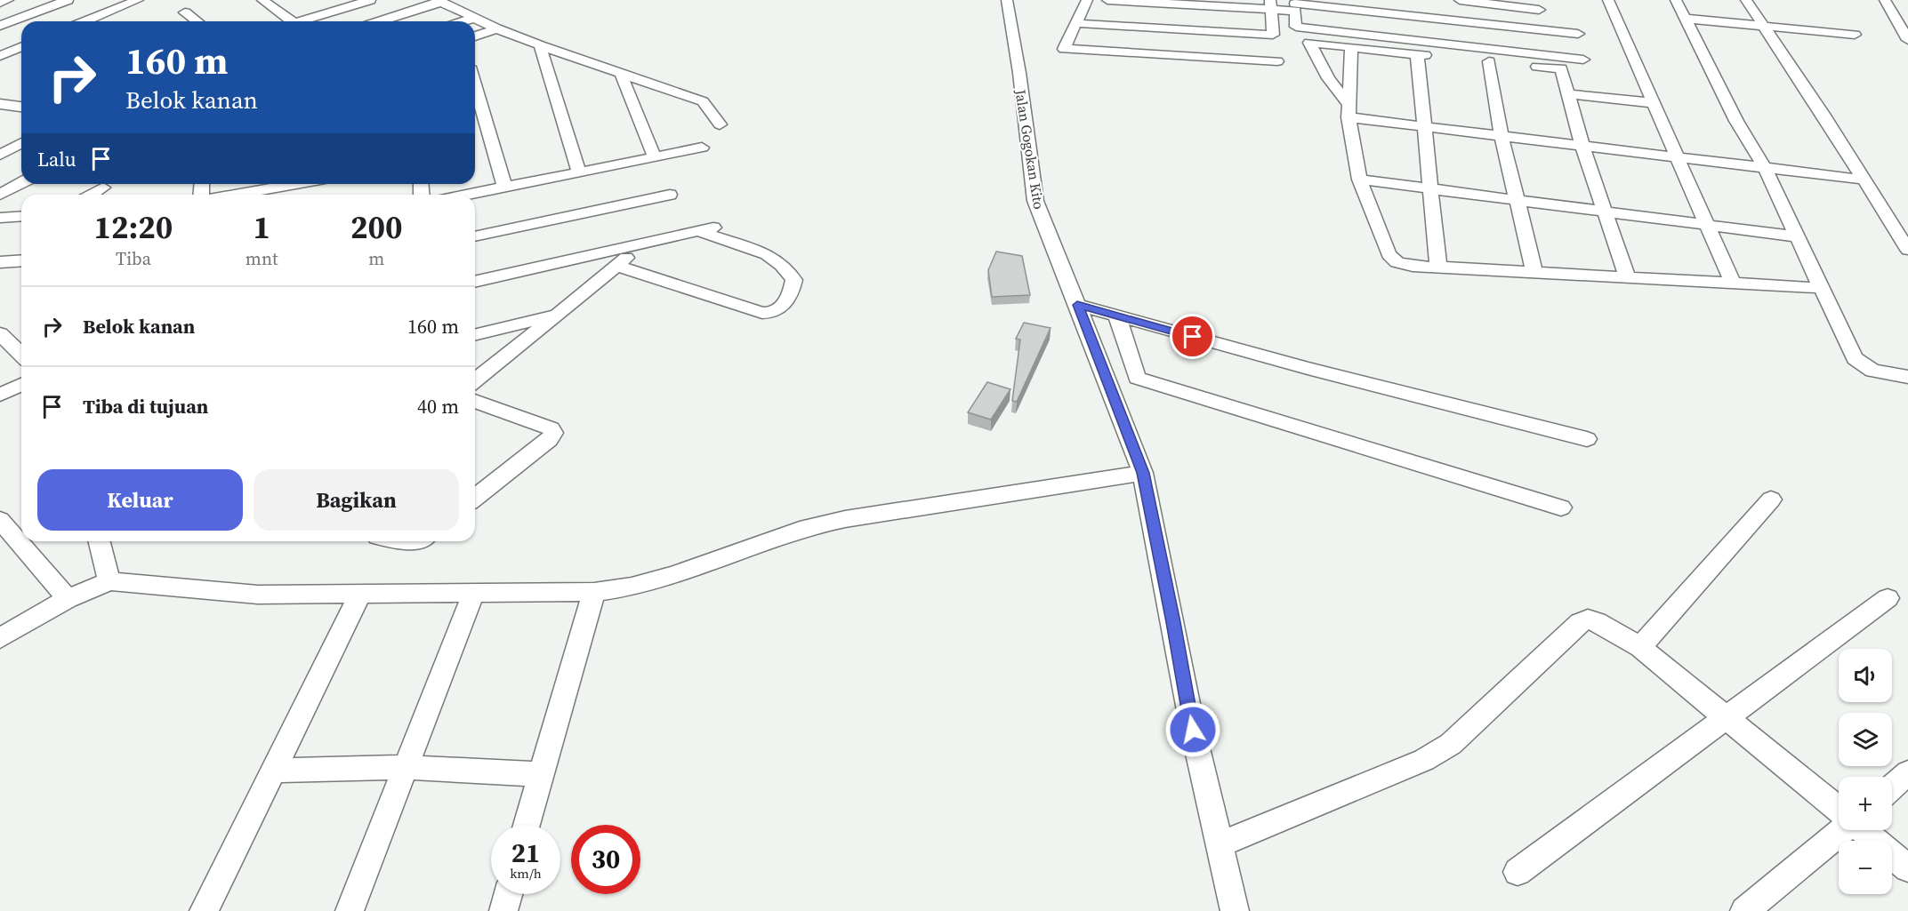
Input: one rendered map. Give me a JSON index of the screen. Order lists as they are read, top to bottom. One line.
{"streets":{"street":["Jalan Gogokan Kito"]},"page":{"turn":["160 m","Belok kanan"],"then":"Lalu","eta":["12:20","Tiba","1","mnt","200","m"],"list":[{"name":"Belok kanan","value":"160 m"},{"name":"Tiba di tujuan","value":"40 m"}],"buttons":["Keluar","Bagikan"],"map_buttons":["+","−"],"speed":"21 km/h","limit":"30"}}
